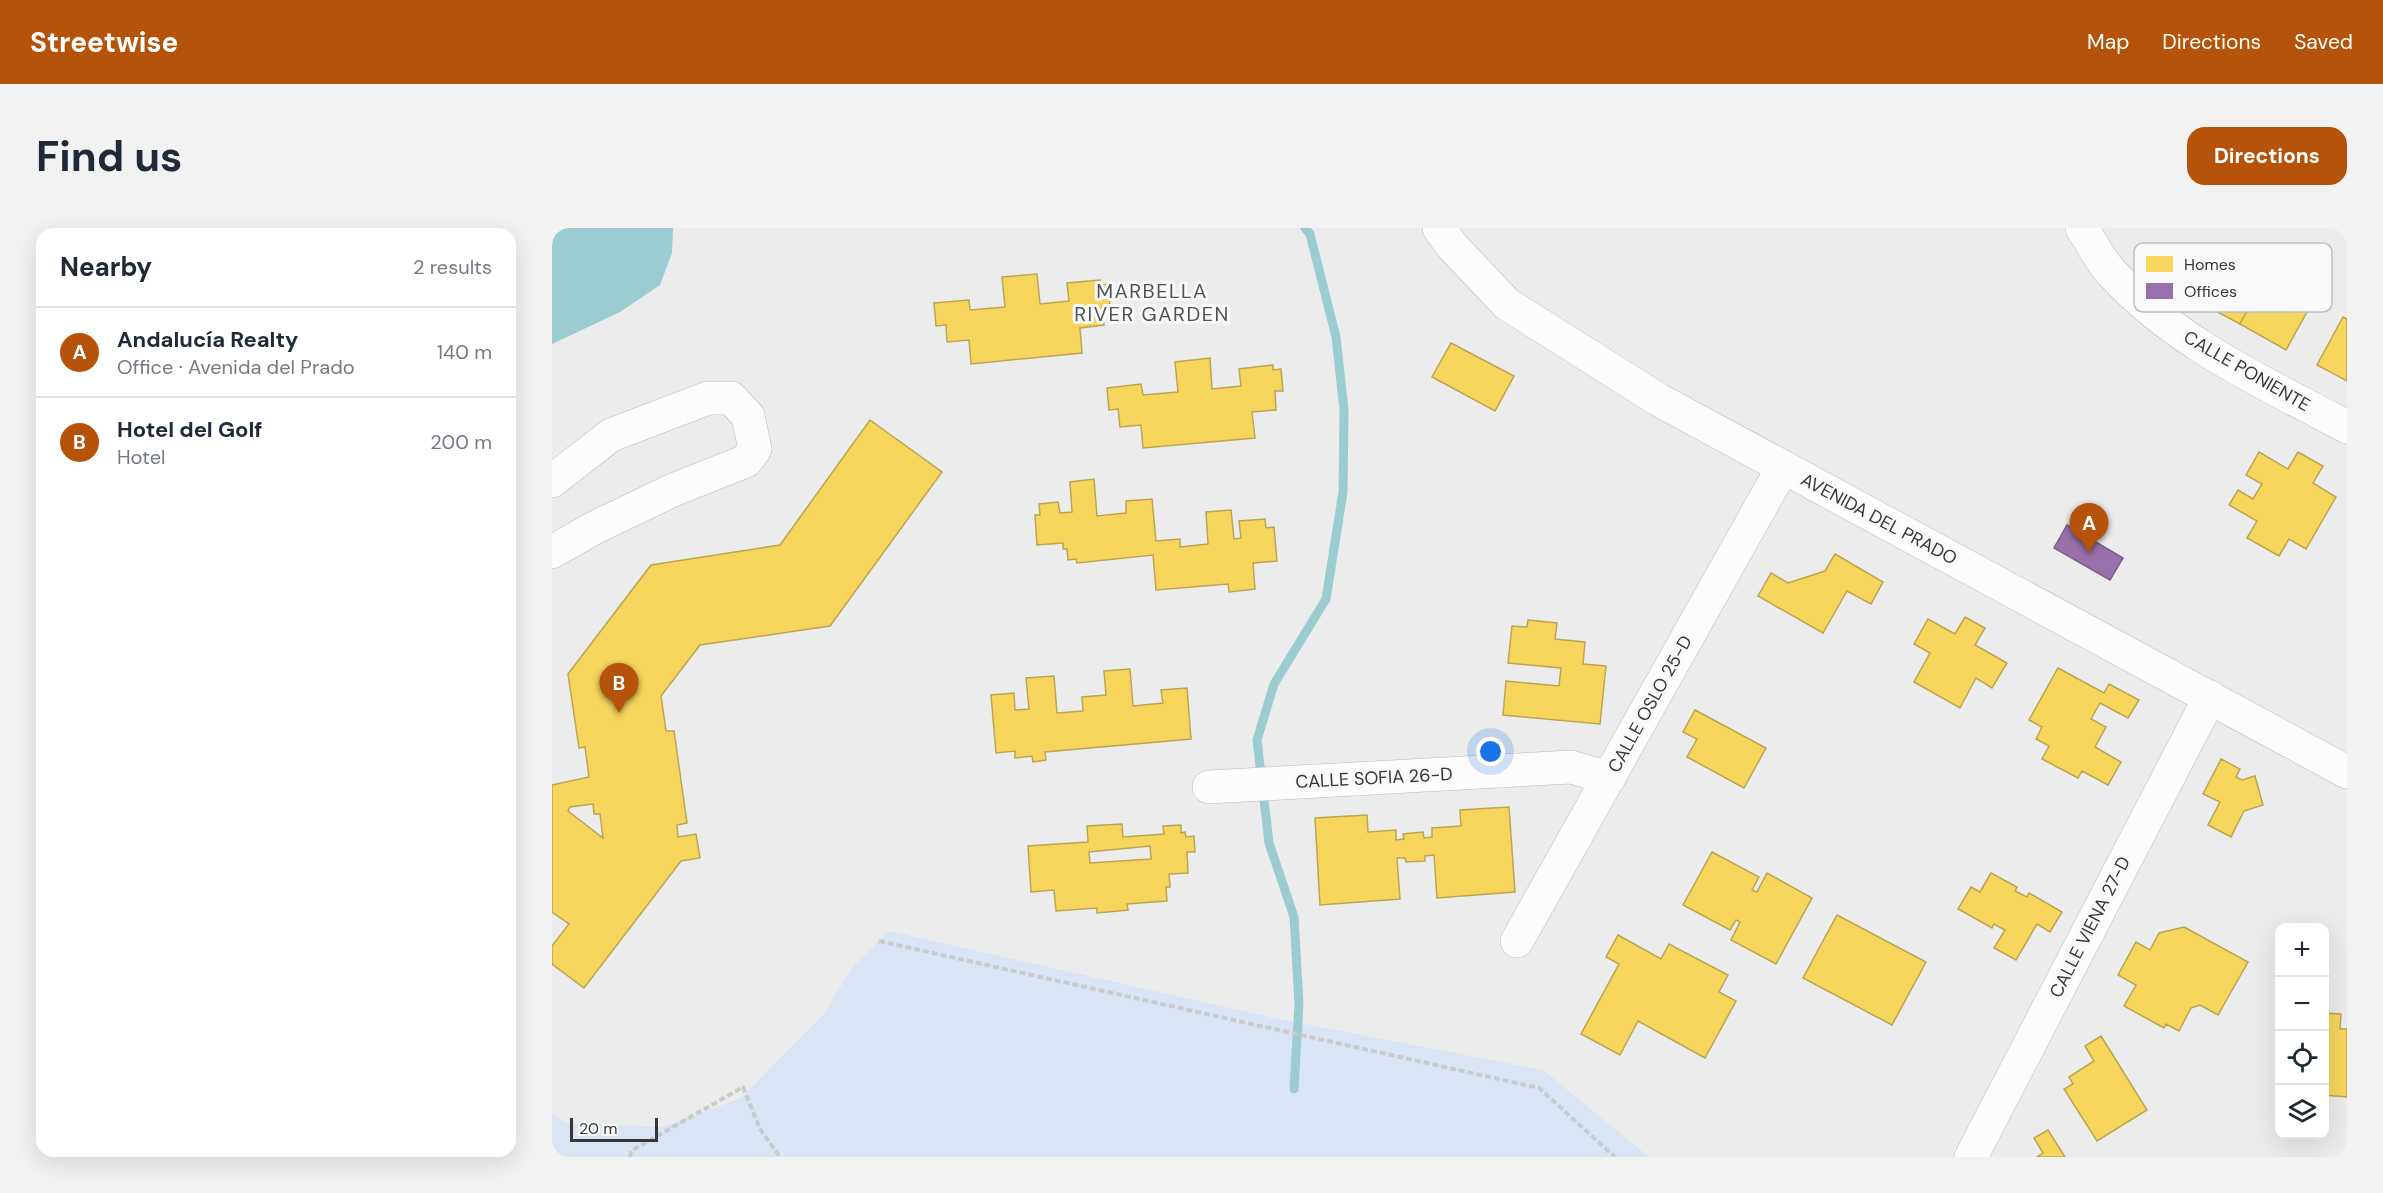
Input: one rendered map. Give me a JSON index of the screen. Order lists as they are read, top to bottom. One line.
{"streets":{"street":["CALLE PONIENTE","AVENIDA DEL PRADO","CALLE OSLO 25-D","CALLE SOFIA 26-D","CALLE VIENA 27-D"]},"crossings":[["AVENIDA DEL PRADO","CALLE OSLO 25-D"],["AVENIDA DEL PRADO","CALLE VIENA 27-D"],["CALLE OSLO 25-D","CALLE SOFIA 26-D"]],"districts":["MARBELLA RIVER GARDEN"],"legend":["Homes","Offices"],"scale_bar":"20 m","page":{"header":"Streetwise","nav":["Map","Directions","Saved"],"buttons":"Directions","title":"Find us","heading":["Nearby","2 results"],"list":[{"mark":"A","name":"Andalucía Realty","note":"Office · Avenida del Prado","value":"140 m"},{"mark":"B","name":"Hotel del Golf","note":"Hotel","value":"200 m"}],"pins":["A","B"],"map_buttons":["+","−"],"scale":"20 m"}}
